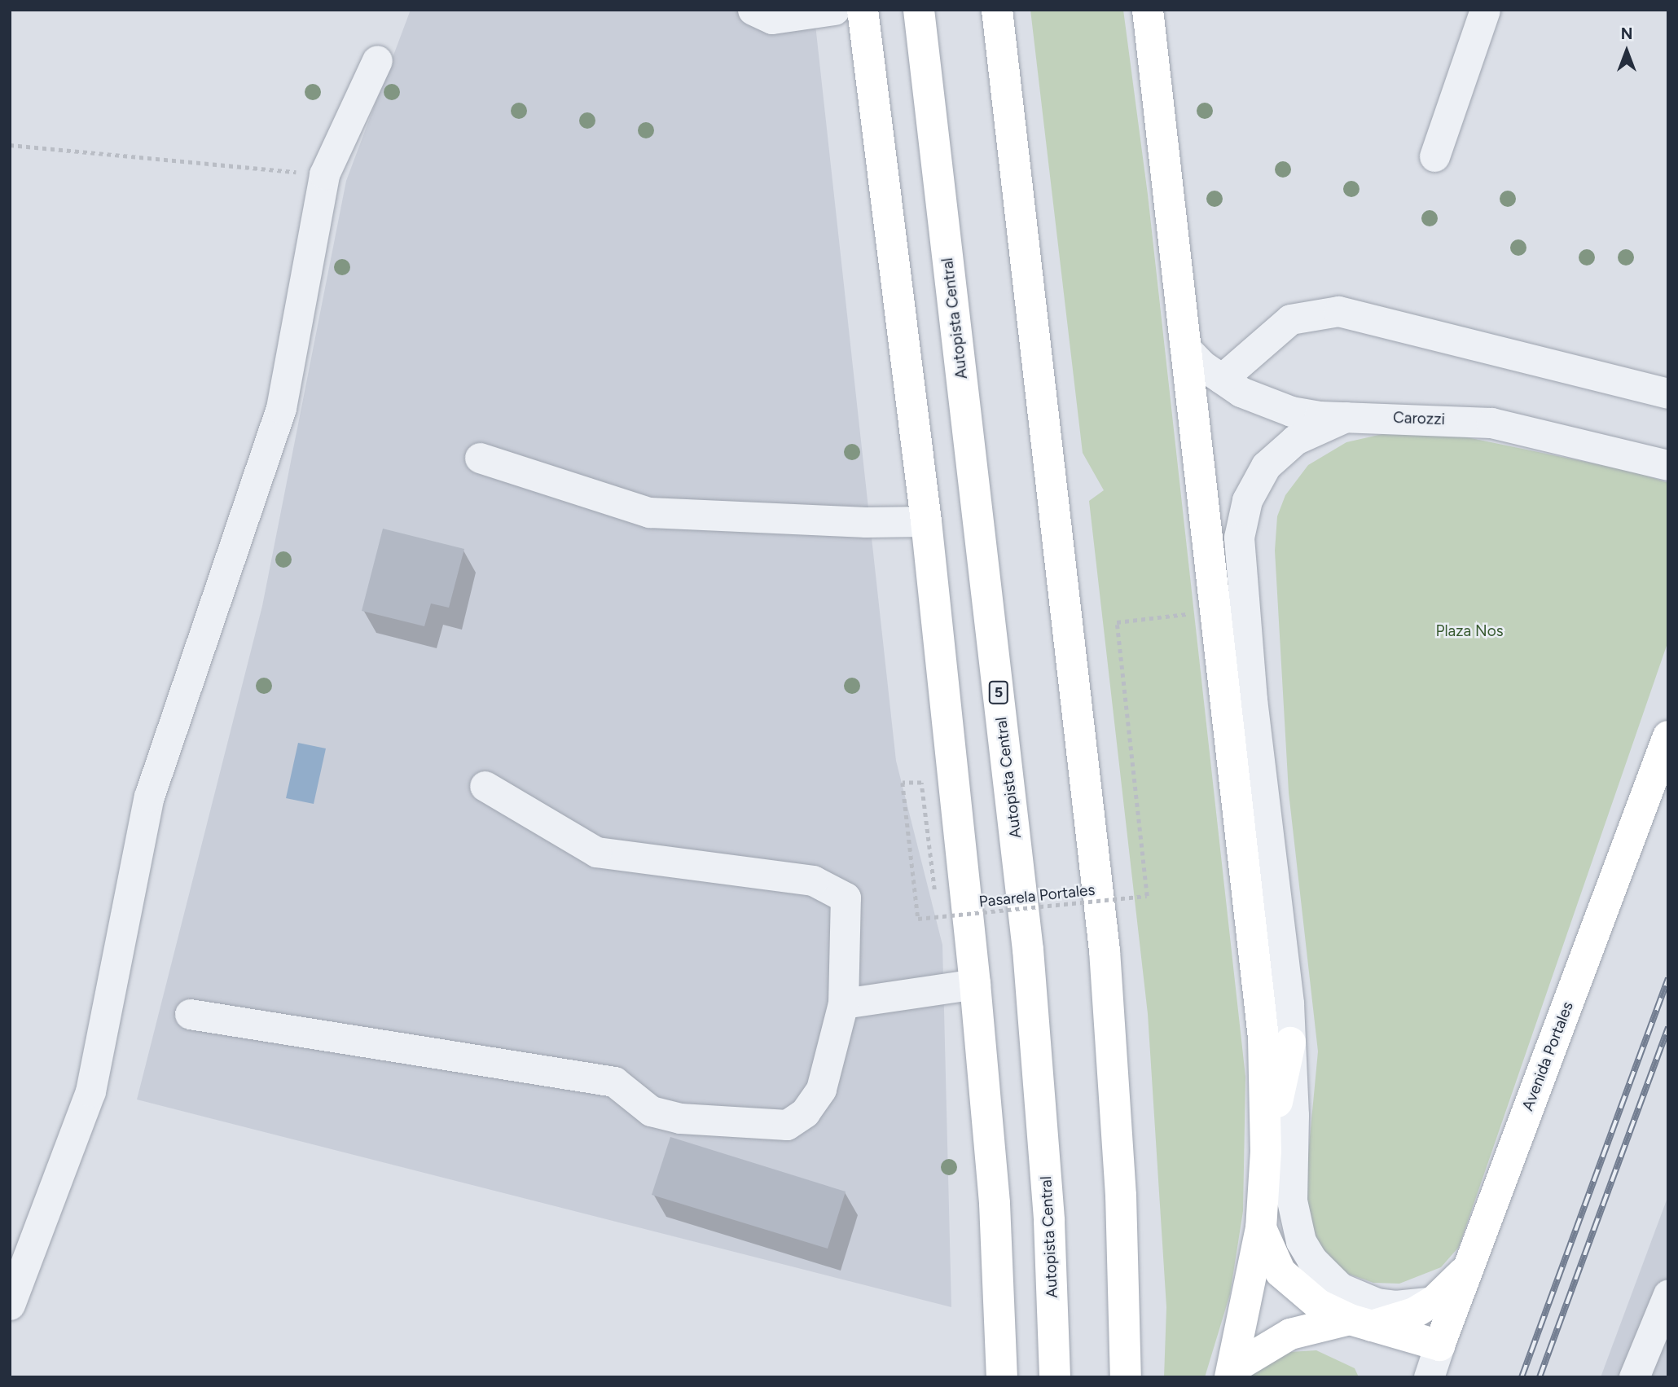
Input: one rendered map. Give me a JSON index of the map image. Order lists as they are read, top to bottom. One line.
{"streets":{"main road":["Autopista Central","5","Avenida Portales"],"street":["Carozzi"],"path":["Pasarela Portales"]},"parks":["Plaza Nos"],"north":"top"}
